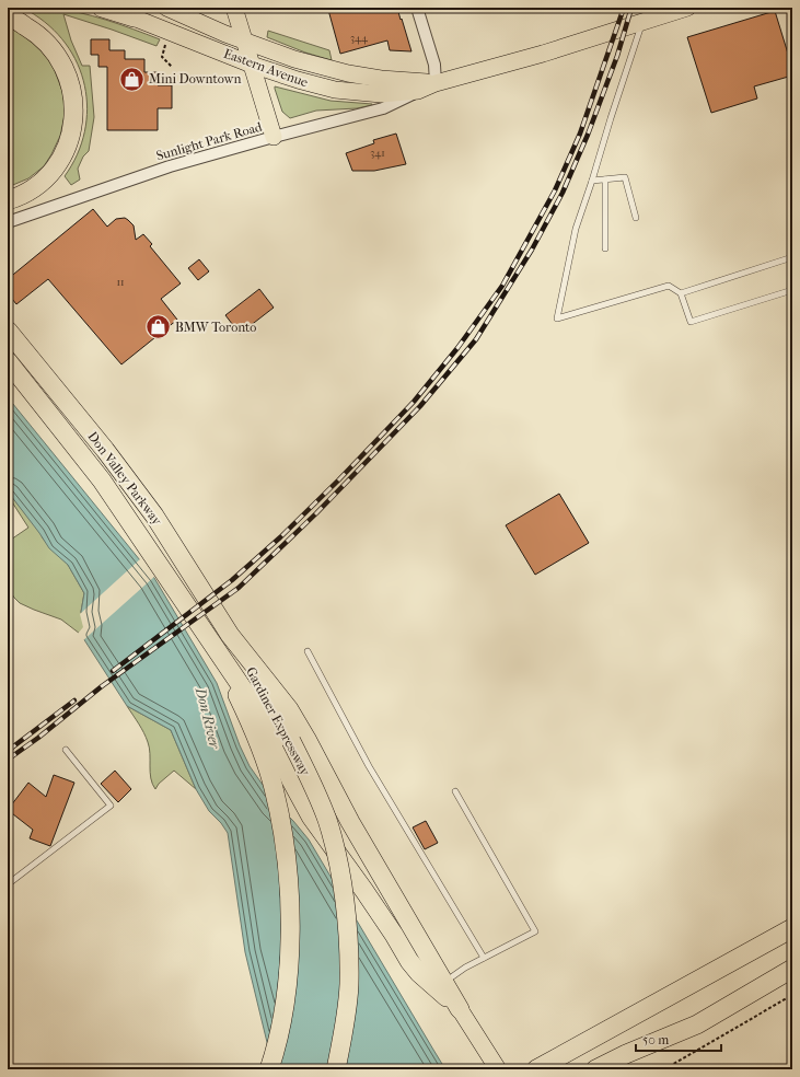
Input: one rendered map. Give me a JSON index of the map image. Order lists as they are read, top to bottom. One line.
{"streets":{"highway":["Eastern Avenue","Don Valley Parkway","Gardiner Expressway"],"street":["Sunlight Park Road"]},"crossings":[["Eastern Avenue","Sunlight Park Road"],["Don Valley Parkway","Gardiner Expressway"]],"water":["Don River"],"places":{"shop":["Mini Downtown","BMW Toronto"]},"house_numbers":["344","341","11"],"scale_bar":"50 m"}
